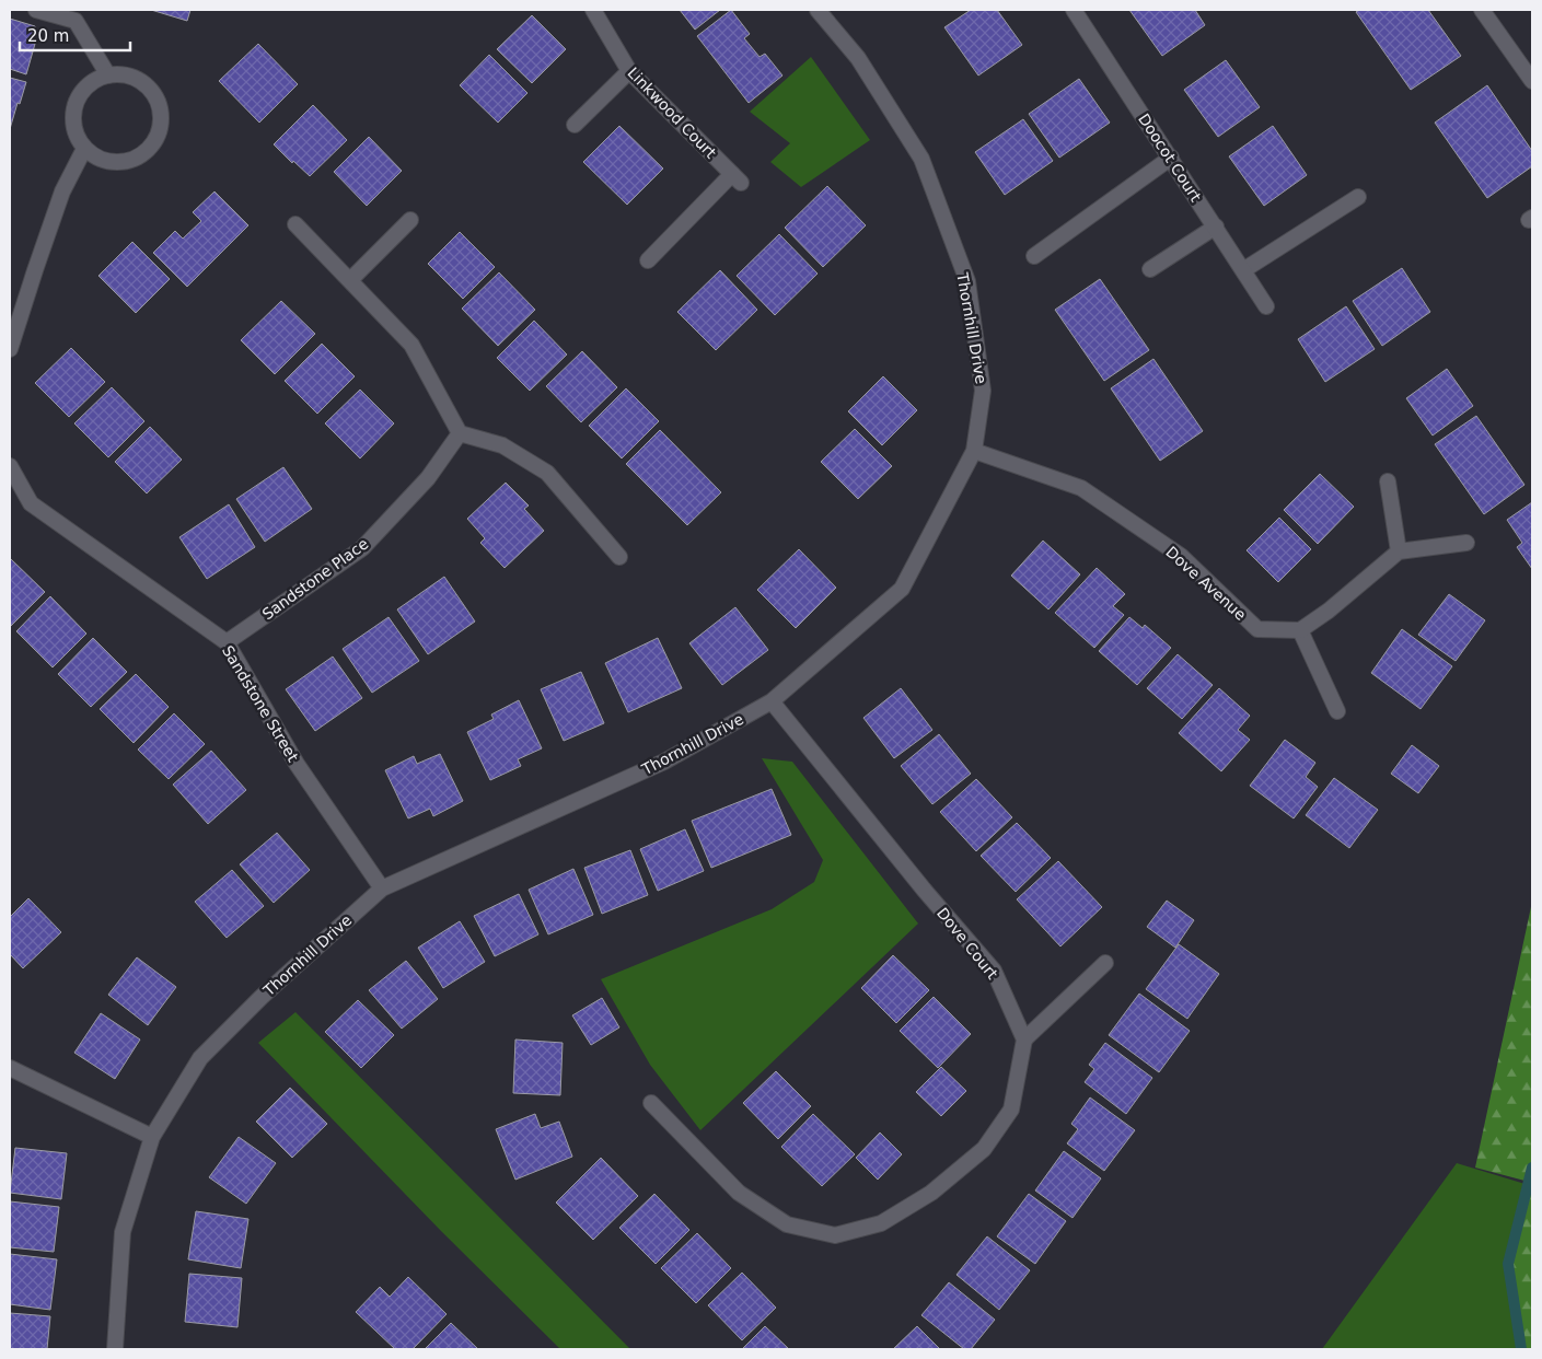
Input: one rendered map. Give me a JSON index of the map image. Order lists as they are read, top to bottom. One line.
{"streets":{"street":["Linkwood Court","Doocot Court","Thornhill Drive","Sandstone Place","Dove Avenue","Sandstone Street","Dove Court"]},"crossings":[["Thornhill Drive","Dove Avenue"],["Thornhill Drive","Sandstone Street"],["Thornhill Drive","Dove Court"],["Sandstone Place","Sandstone Street"]],"scale_bar":"20 m"}
